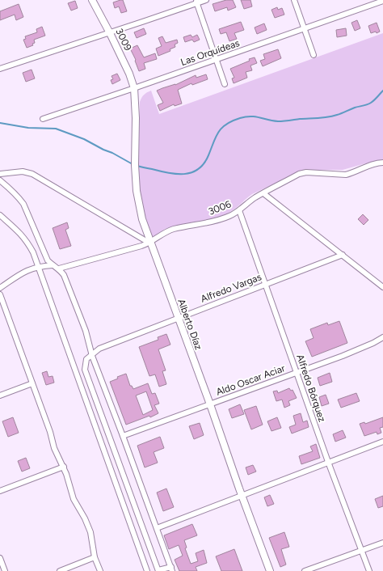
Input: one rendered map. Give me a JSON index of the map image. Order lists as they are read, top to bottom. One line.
{"streets":{"street":["3009","Las Orquídeas","3006","Alfredo Vargas","Alberto Díaz","Aldo Oscar Aciar","Alfredo Bórquez"]},"crossings":[["3009","Las Orquídeas"],["3009","3006"],["3009","Alberto Díaz"],["3006","Alberto Díaz"],["3006","Alfredo Bórquez"],["Alfredo Vargas","Alberto Díaz"],["Alfredo Vargas","Alfredo Bórquez"],["Alberto Díaz","Aldo Oscar Aciar"],["Aldo Oscar Aciar","Alfredo Bórquez"]]}
